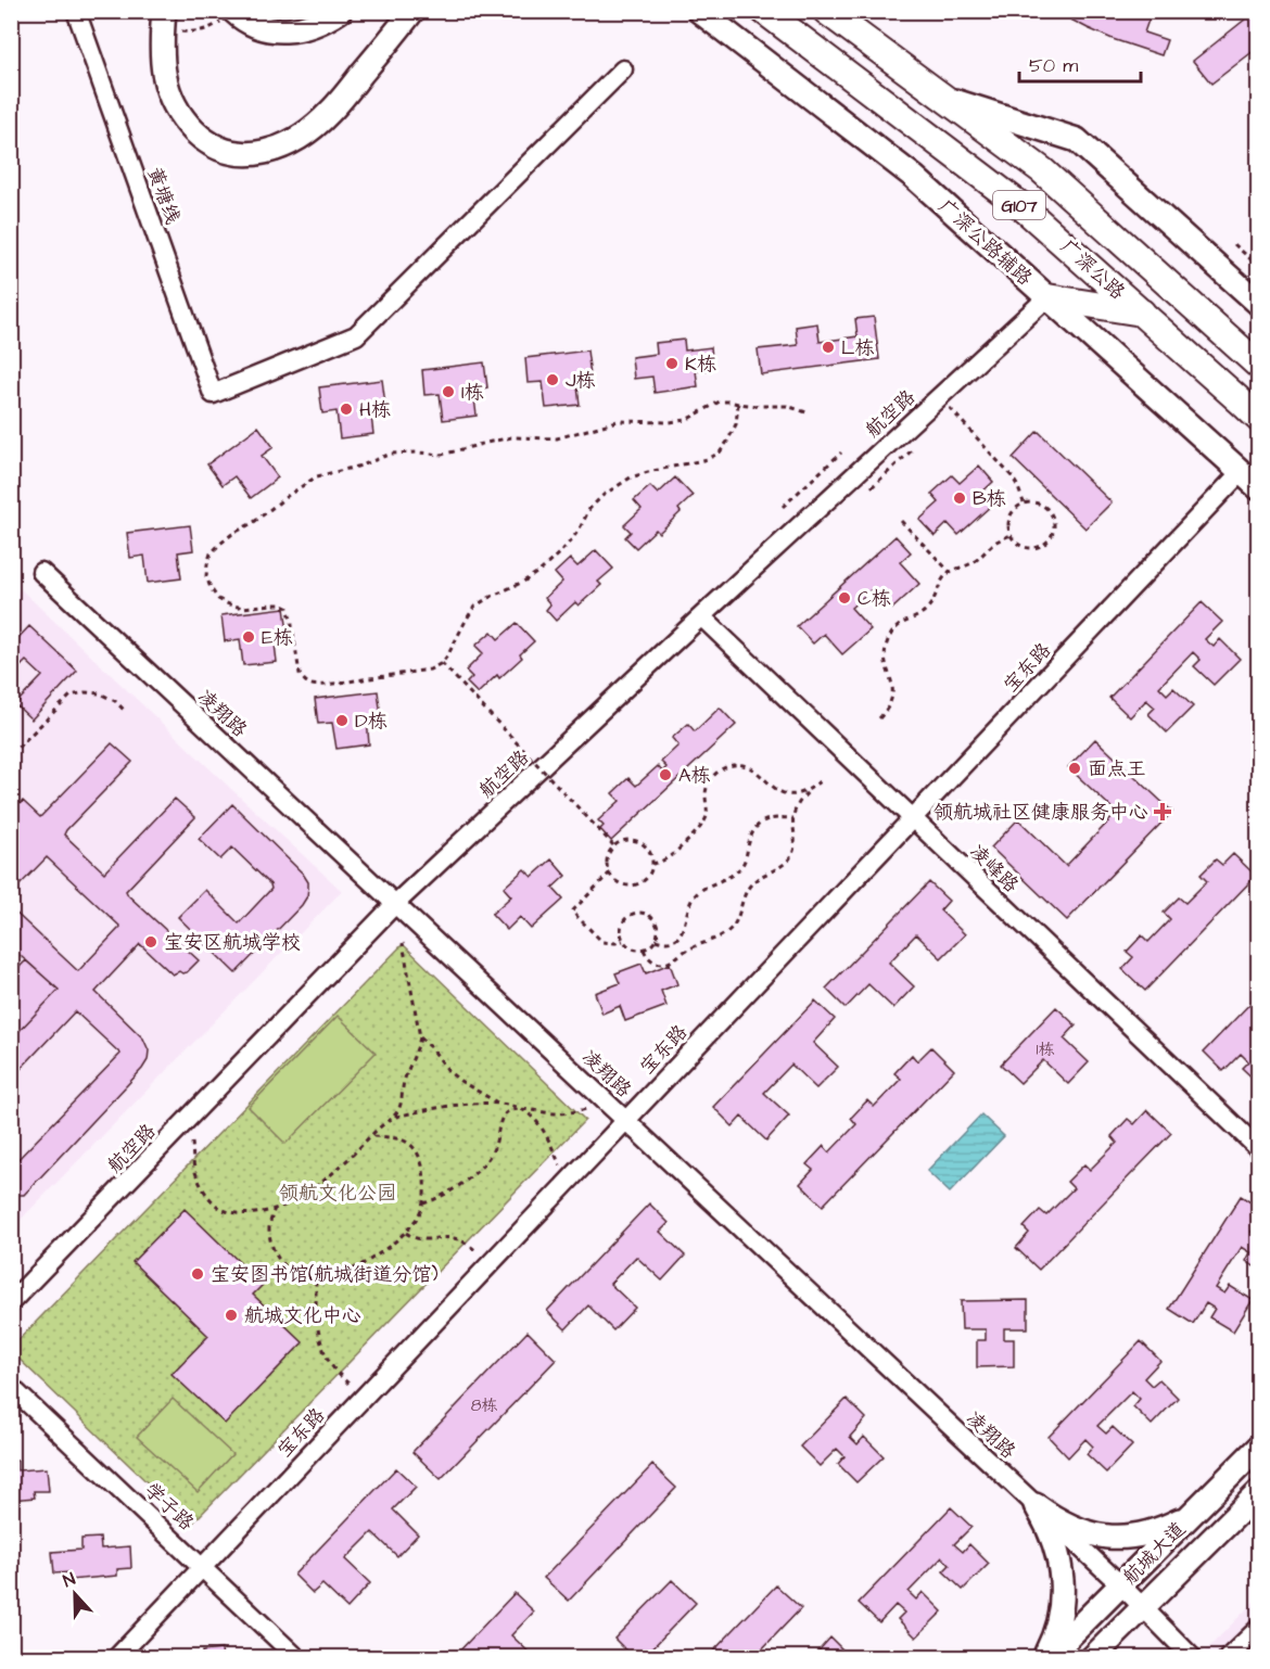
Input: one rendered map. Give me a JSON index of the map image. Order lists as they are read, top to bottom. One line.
{"streets":{"highway":["G107","广深公路"],"main road":["广深公路辅路","航城大道"],"street":["黄塘线","航空路","宝东路","凌翔路","凌峰路","学子路"]},"crossings":[["广深公路辅路","航空路"],["广深公路辅路","宝东路"],["航空路","凌翔路"],["航空路","凌峰路"],["宝东路","凌翔路"],["宝东路","凌峰路"],["宝东路","学子路"],["凌翔路","航城大道"]],"parks":["领航文化公园"],"places":{"other":["L栋","K栋","J栋","I栋","H栋","B栋","C栋","E栋","D栋","面点王","A栋","宝安区航城学校","宝安图书馆(航城街道分馆)","航城文化中心"],"health":["领航城社区健康服务中心"]},"house_numbers":["1栋","8栋"],"scale_bar":"50 m","north":"top"}
